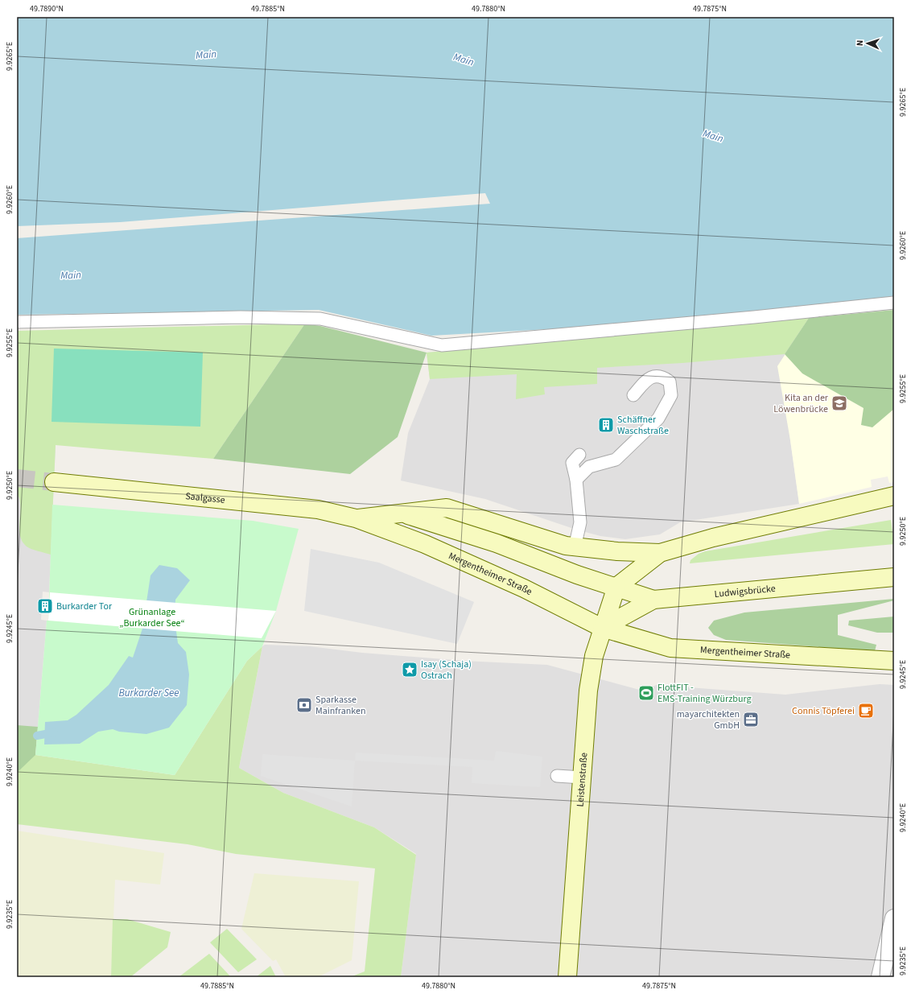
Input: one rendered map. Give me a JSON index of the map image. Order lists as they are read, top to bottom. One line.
{"streets":{"main road":["Saalgasse","Mergentheimer Straße","Ludwigsbrücke","Leistenstraße"]},"crossings":[["Saalgasse","Mergentheimer Straße"],["Mergentheimer Straße","Ludwigsbrücke"],["Mergentheimer Straße","Leistenstraße"],["Ludwigsbrücke","Leistenstraße"]],"water":["Main","Burkarder See"],"parks":["Grünanlage „Burkarder See“"],"places":{"school or university":["Kita an der Löwenbrücke"],"building":["Schäffner Waschstraße","Burkarder Tor"],"place":["Isay (Schaja) Ostrach"],"sports":["FlottFIT - EMS-Training Würzburg"],"bank":["Sparkasse Mainfranken"],"cafe":["Connis Töpferei"],"office":["mayarchitekten GmbH"]},"north":"left","coordinates":["49.7890°N","49.7885°N","49.7880°N","49.7875°N","9.9265°E","9.9260°E","9.9255°E","9.9250°E","9.9245°E","9.9240°E","9.9235°E"]}
